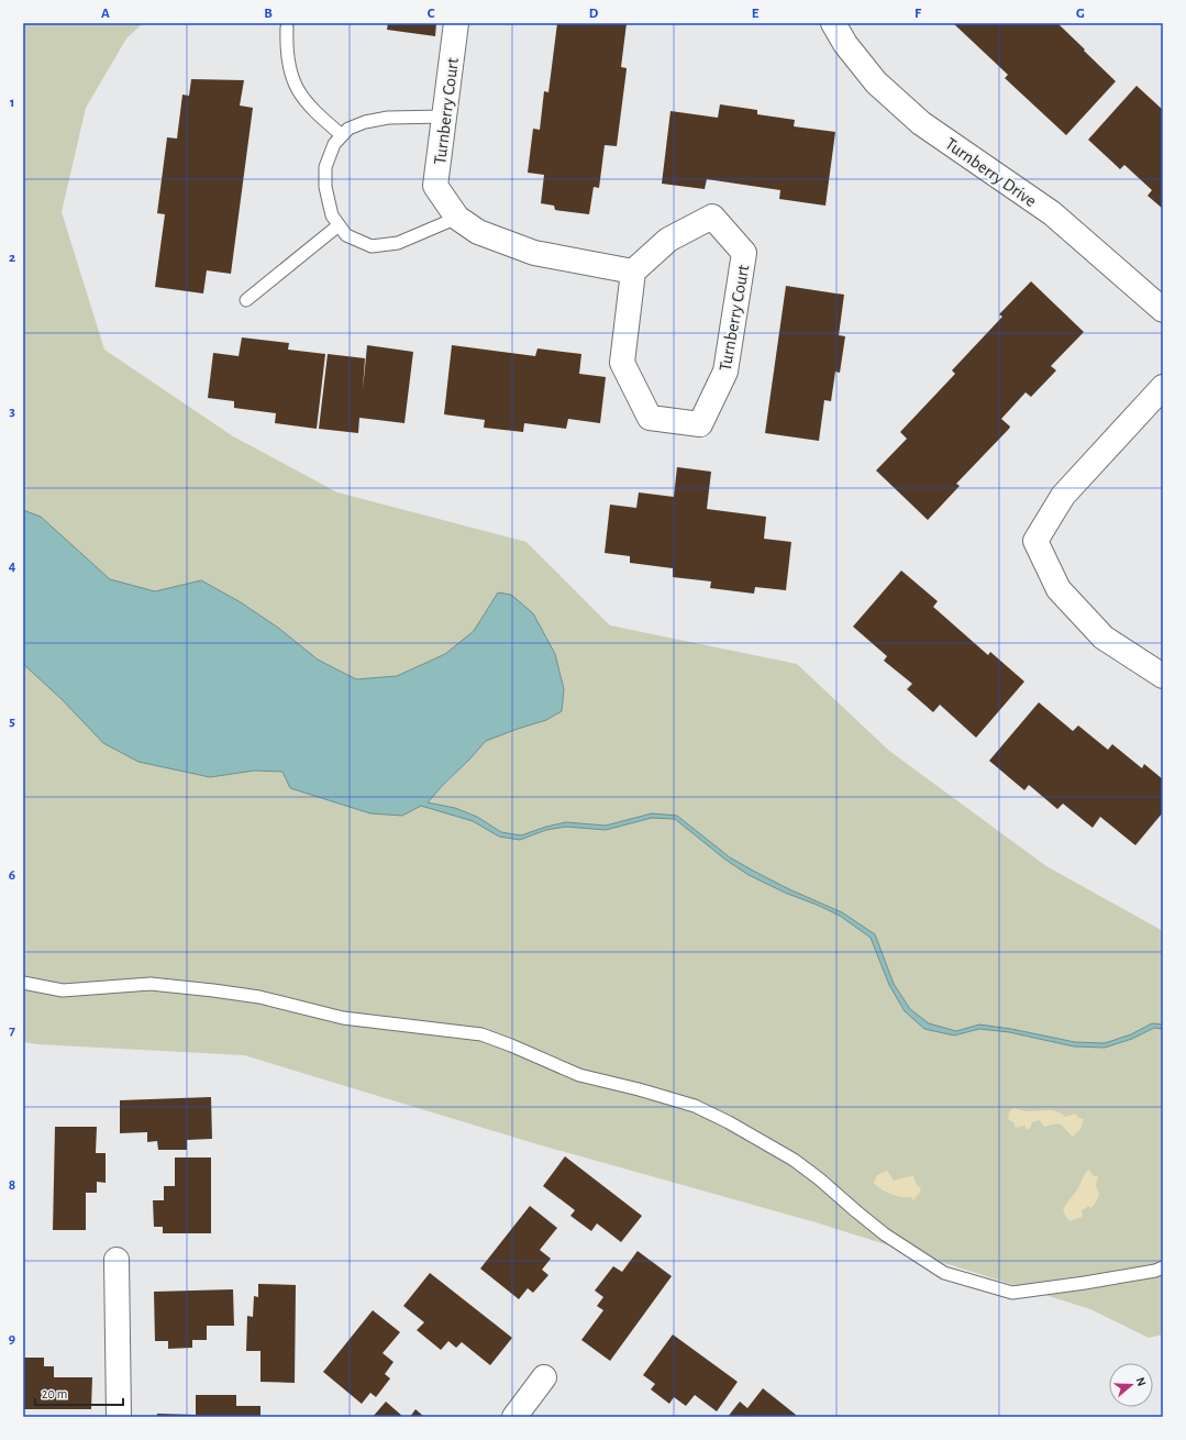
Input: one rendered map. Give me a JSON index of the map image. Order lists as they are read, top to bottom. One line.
{"streets":{"street":["Turnberry Court","Turnberry Drive"]},"scale_bar":"20 m","north":"right","grid":{"columns":["A","B","C","D","E","F","G"],"rows":["1","2","3","4","5","6","7","8","9"]}}
